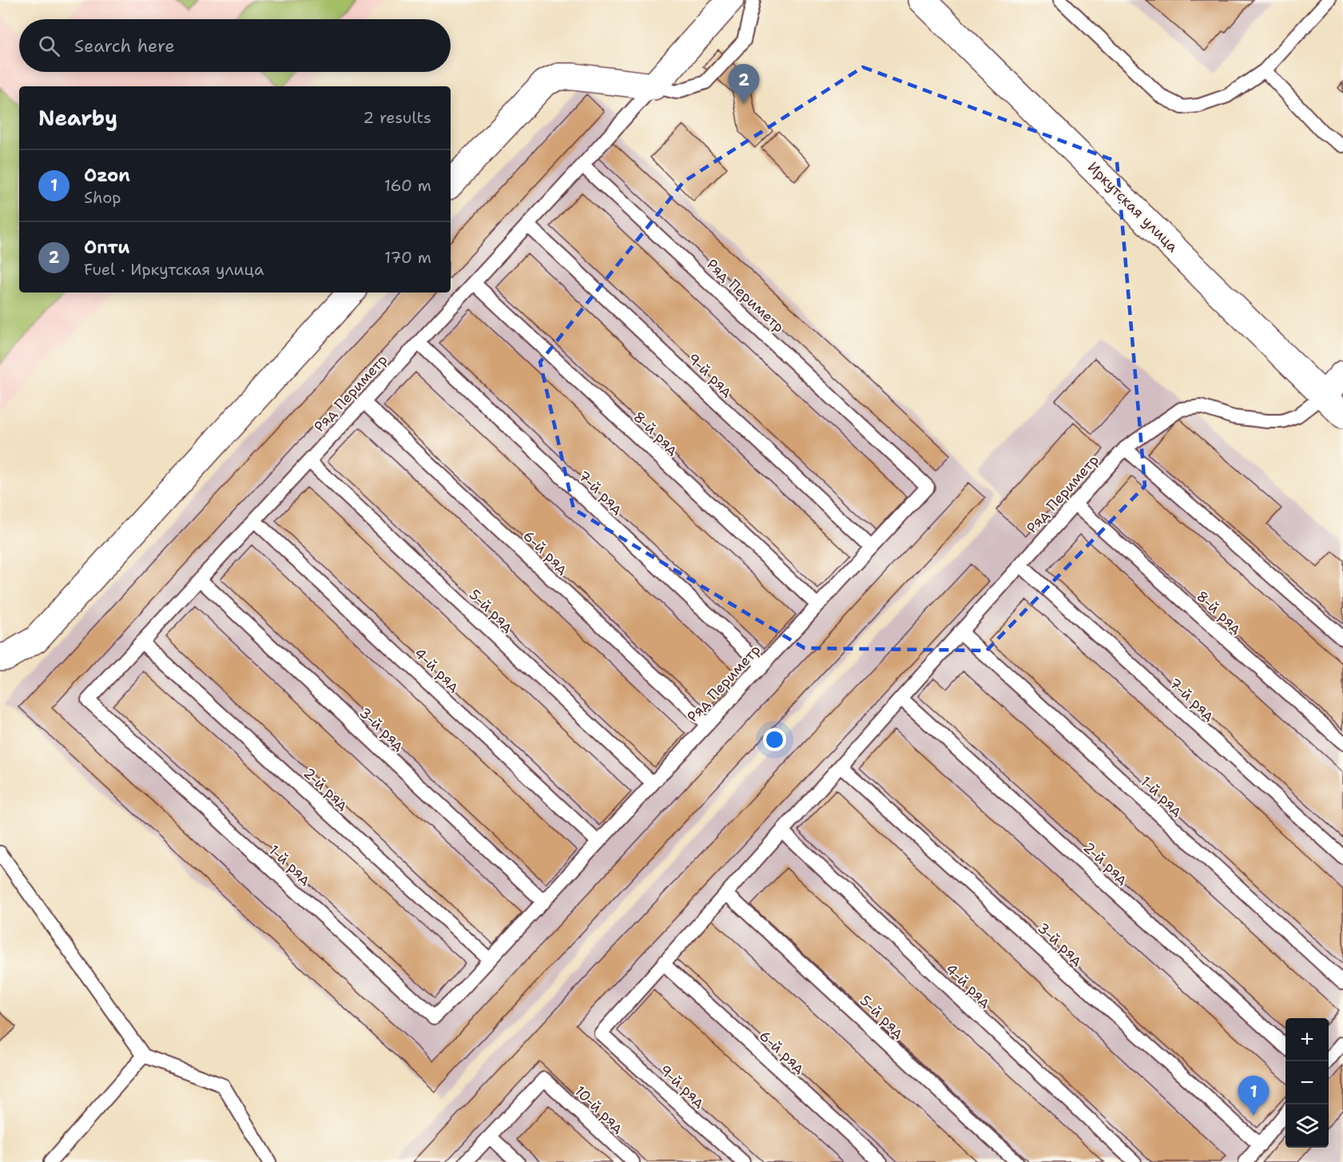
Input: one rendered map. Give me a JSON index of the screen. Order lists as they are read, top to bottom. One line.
{"streets":{"street":["Иркутская улица"],"lane":["Ряд Периметр","9-й ряд","8-й ряд","7-й ряд","6-й ряд","5-й ряд","4-й ряд","3-й ряд","2-й ряд","1-й ряд","10-й ряд"]},"crossings":[["Иркутская улица","Ряд Периметр"],["Ряд Периметр","9-й ряд"],["Ряд Периметр","8-й ряд"],["Ряд Периметр","7-й ряд"],["Ряд Периметр","6-й ряд"],["Ряд Периметр","5-й ряд"],["Ряд Периметр","4-й ряд"],["Ряд Периметр","3-й ряд"],["Ряд Периметр","2-й ряд"],["Ряд Периметр","1-й ряд"]],"page":{"search":"Search here","pins":["2","1"],"heading":["Nearby","2 results"],"list":[{"mark":"1","name":"Ozon","note":"Shop","value":"160 m"},{"mark":"2","name":"Опти","note":"Fuel · Иркутская улица","value":"170 m"}],"map_buttons":["+","−"]}}
